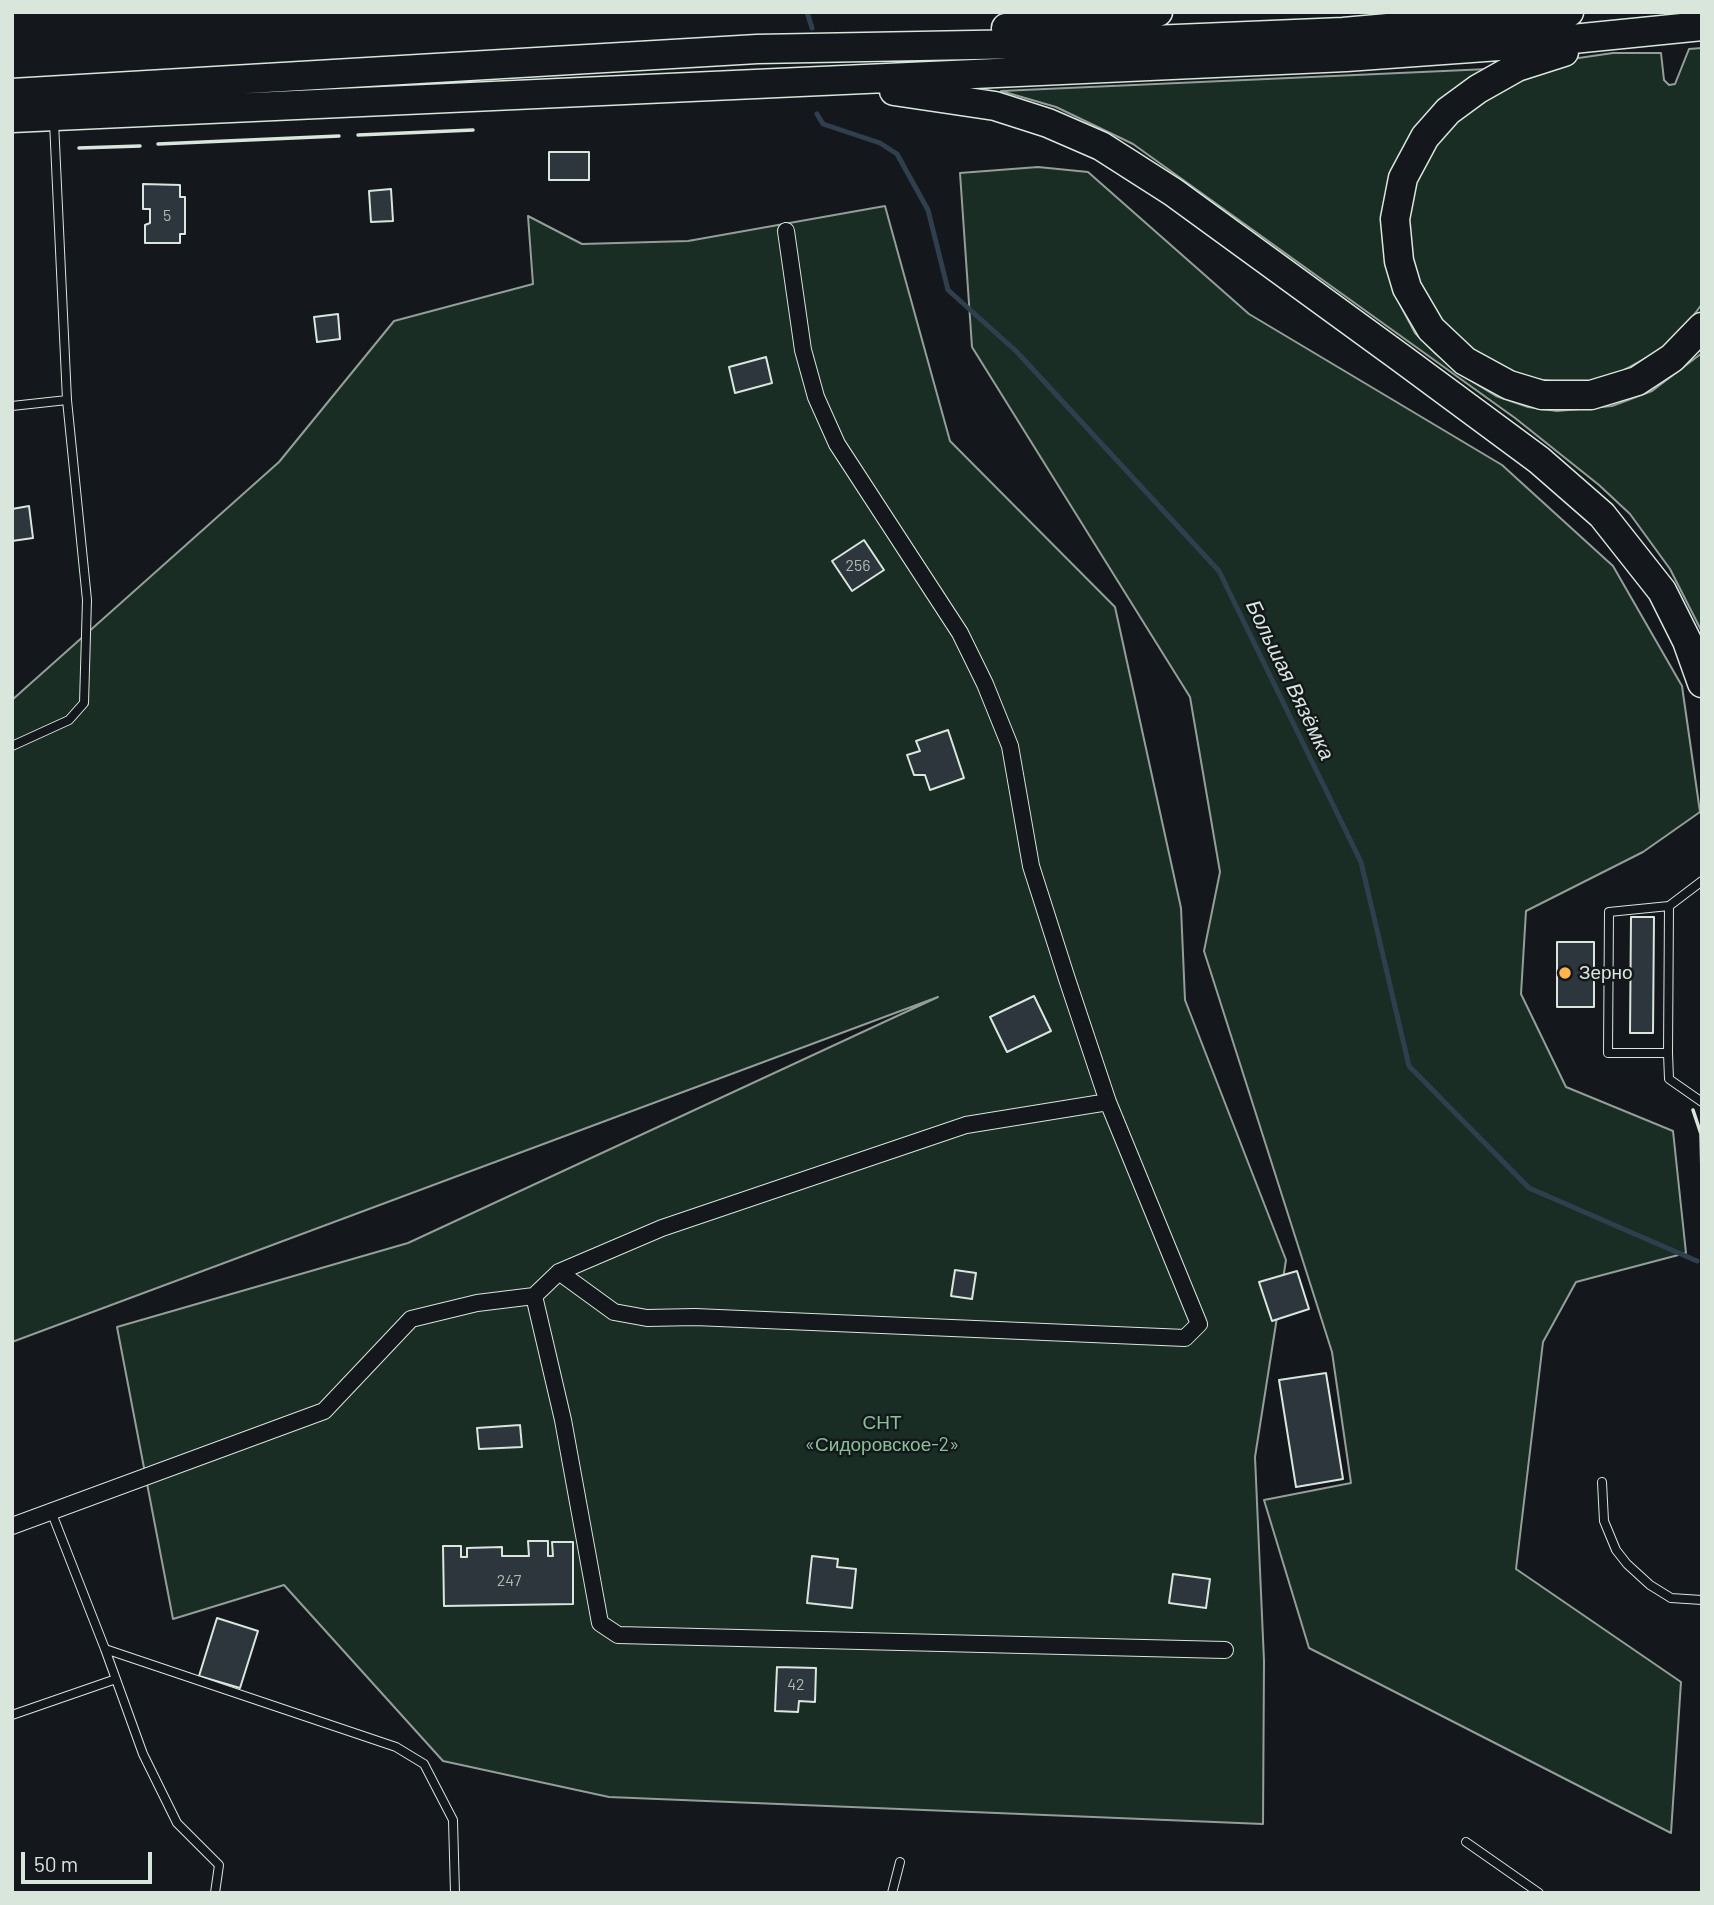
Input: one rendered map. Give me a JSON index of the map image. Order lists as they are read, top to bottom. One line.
{"water":["Большая Вязёмка"],"parks":["СНТ «Сидоровское-2»"],"places":["Зерно"],"house_numbers":["5","256","247","42"],"scale_bar":"50 m"}
